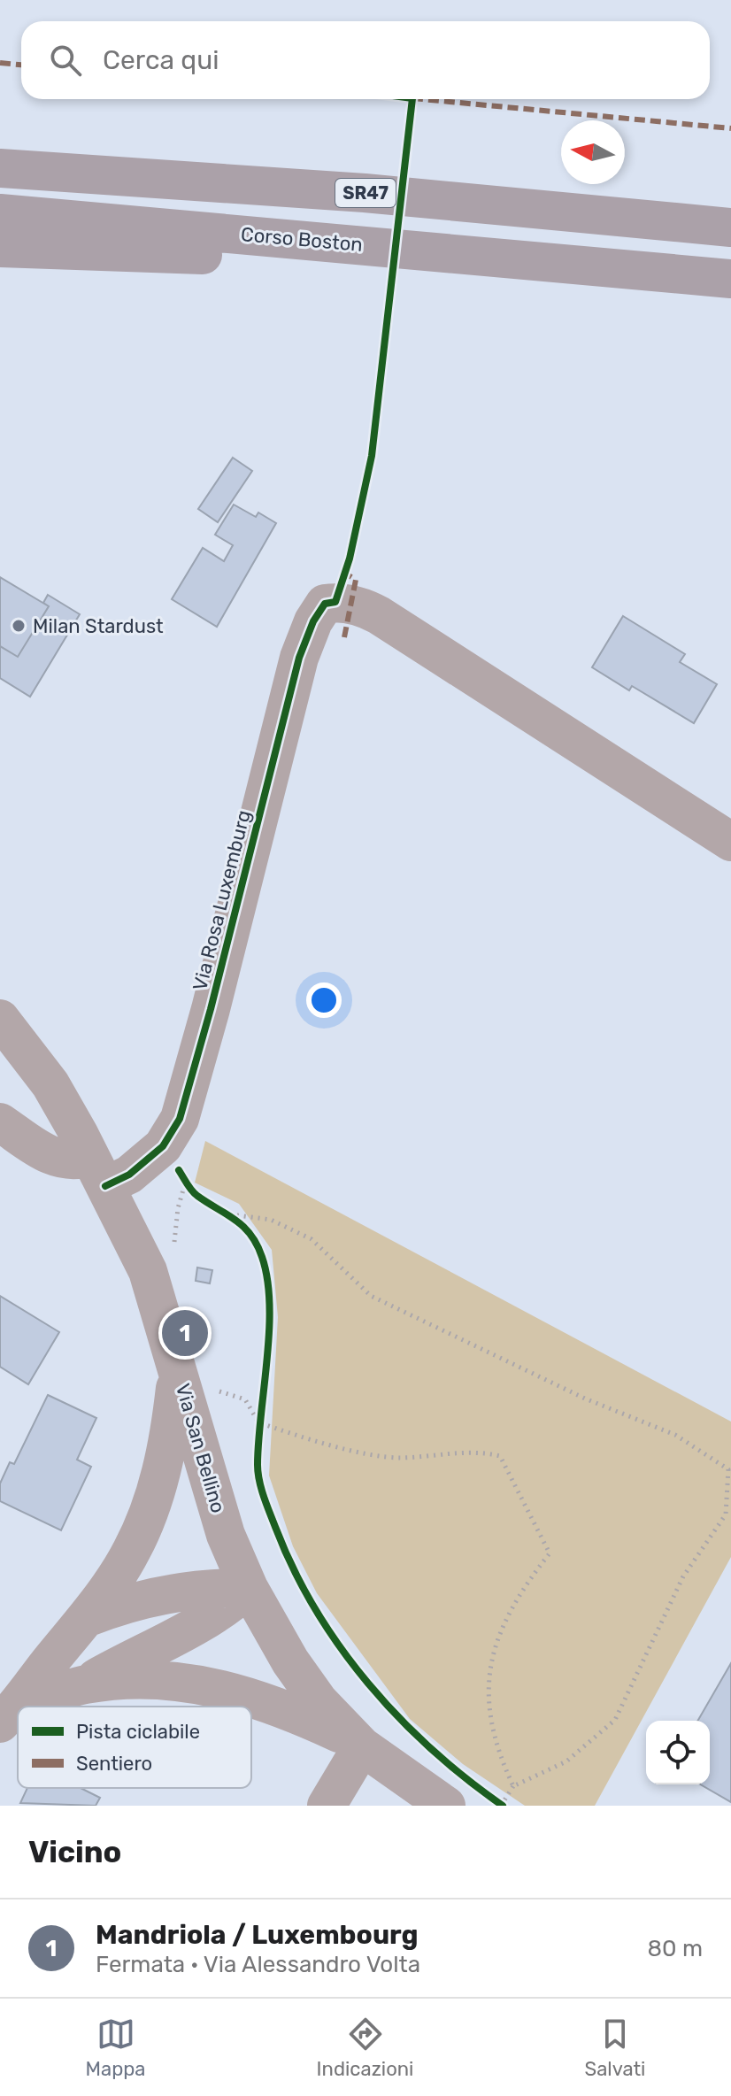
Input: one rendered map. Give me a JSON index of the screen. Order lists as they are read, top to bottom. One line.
{"streets":{"highway":["SR47","Corso Boston"],"street":["Via Rosa Luxemburg","Via San Bellino"]},"places":["Milan Stardust"],"legend":["Pista ciclabile","Sentiero"],"north":"left","page":{"search":"Cerca qui","pins":"1","heading":"Vicino","list":[{"mark":"1","name":"Mandriola / Luxembourg","note":"Fermata · Via Alessandro Volta","value":"80 m"}],"nav":["Mappa","Indicazioni","Salvati"]}}
